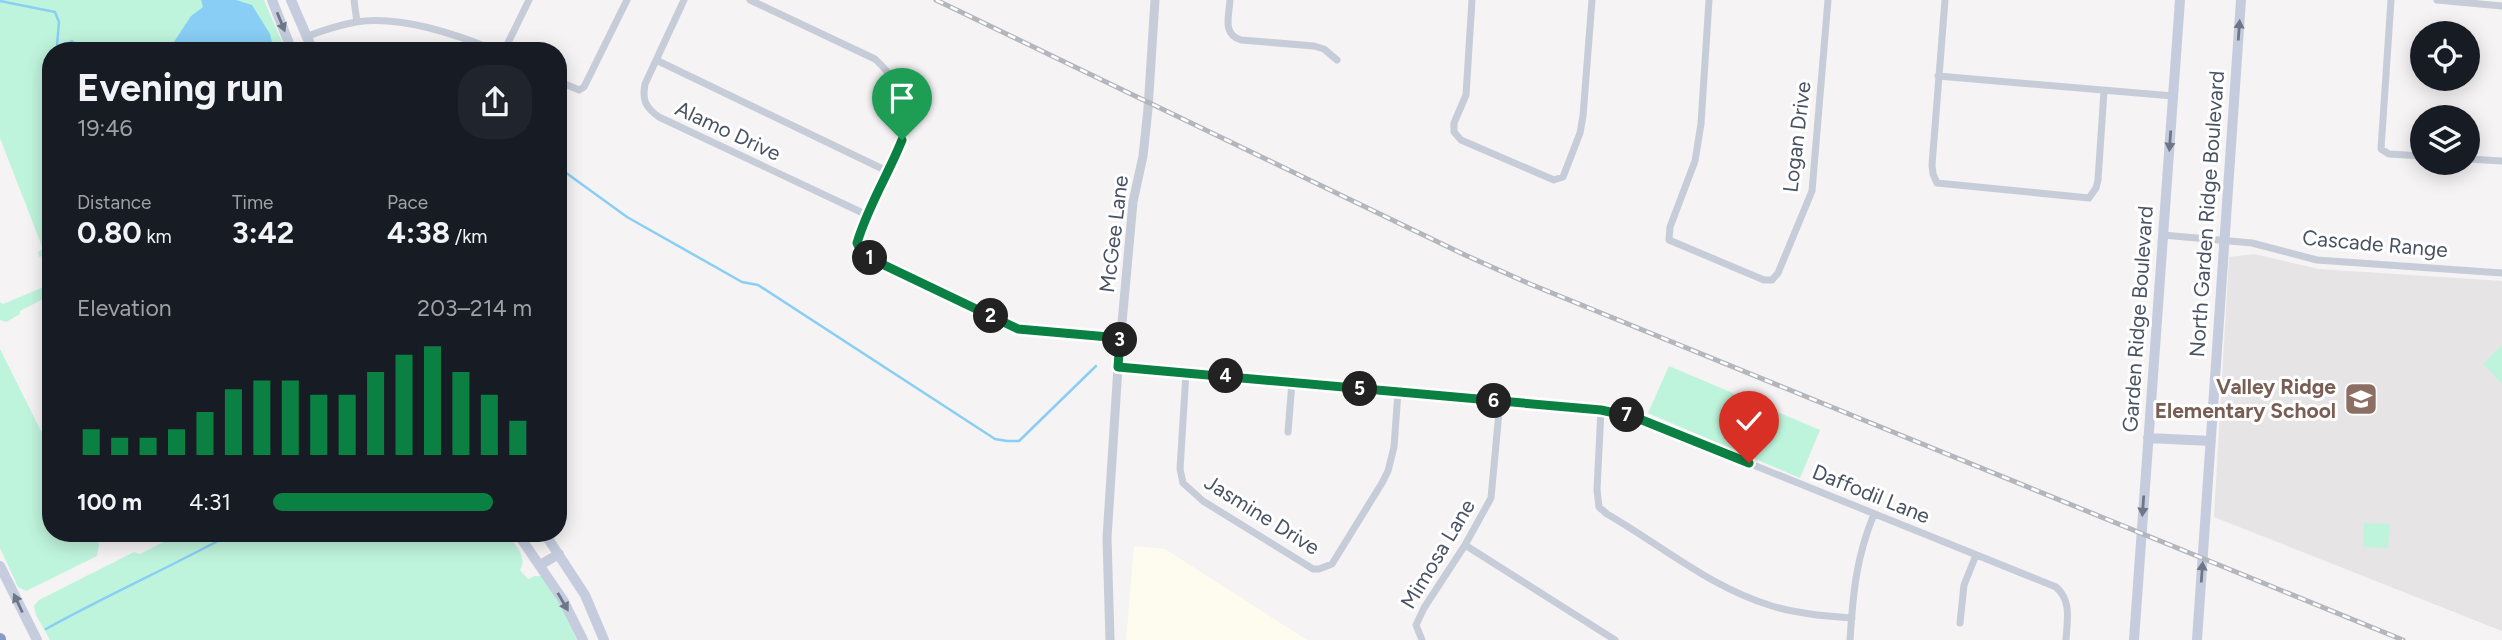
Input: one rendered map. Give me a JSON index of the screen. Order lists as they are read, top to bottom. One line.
{"streets":{"main road":["North Garden Ridge Boulevard","Garden Ridge Boulevard"],"street":["Alamo Drive","Logan Drive","McGee Lane","Cascade Range","Daffodil Lane","Jasmine Drive","Mimosa Lane"]},"crossings":[["North Garden Ridge Boulevard","Cascade Range"],["McGee Lane","Daffodil Lane"],["Cascade Range","Garden Ridge Boulevard"],["Daffodil Lane","Jasmine Drive"],["Daffodil Lane","Mimosa Lane"]],"one_way":["North Garden Ridge Boulevard","Garden Ridge Boulevard"],"places":{"school or university":["Valley Ridge Elementary School"]},"page":{"heading":["Evening run","19:46"],"stats":[["Distance","0.80 km"],["Time","3:42"],["Pace","4:38 /km"]],"pins":["1","2","3","4","5","6","7"],"chart":["Elevation","203–214 m"],"list":[{"name":"100 m","note":"4:31"}]}}
